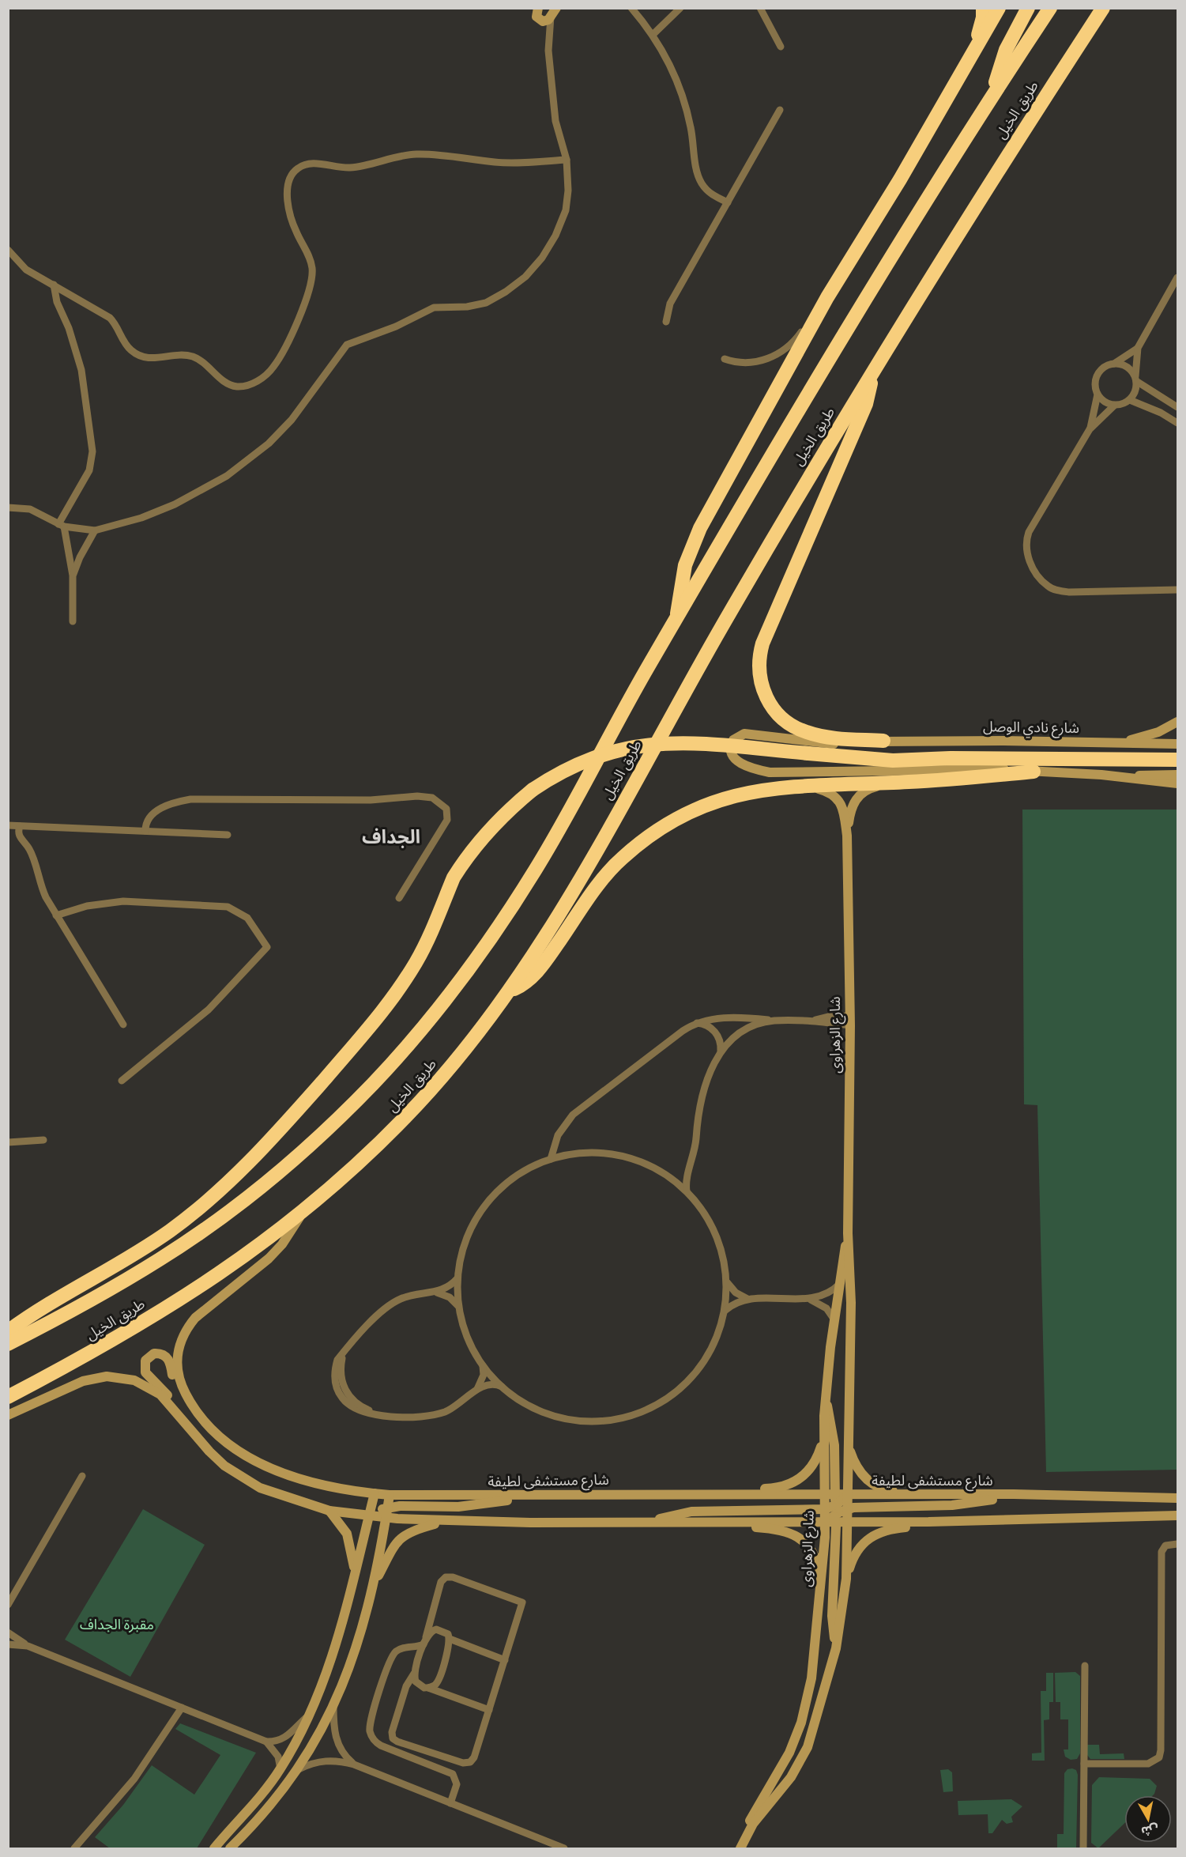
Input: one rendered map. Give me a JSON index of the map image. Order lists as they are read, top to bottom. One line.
{"streets":{"highway":["طريق الخيل"],"main road":["شارع نادي الوصل","شارع الزهراوى","شارع مستشفى لطيفة"]},"crossings":[["طريق الخيل","شارع مستشفى لطيفة"],["شارع الزهراوى","شارع مستشفى لطيفة"]],"districts":["الجداف"],"parks":["مقبرة الجداف"],"north":"bottom"}
